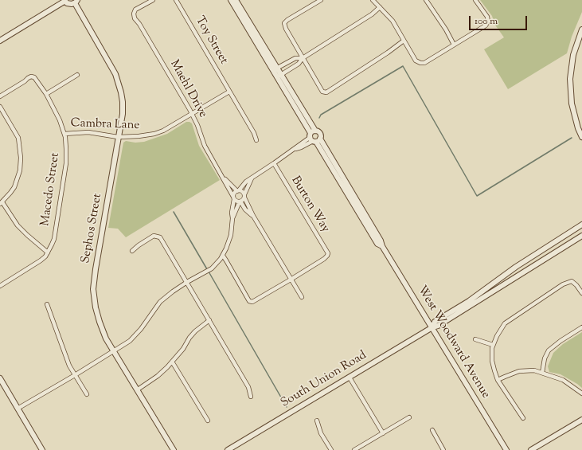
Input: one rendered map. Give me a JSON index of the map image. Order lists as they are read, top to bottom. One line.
{"streets":{"street":["Toy Street","Maehl Drive","Cambra Lane","Macedo Street","Burton Way","Sephos Street","West Woodward Avenue","South Union Road"]},"crossings":[["Toy Street","Cambra Lane"],["Maehl Drive","Cambra Lane"],["Cambra Lane","Macedo Street"],["Cambra Lane","Sephos Street"],["West Woodward Avenue","South Union Road"]],"scale_bar":"100 m"}
